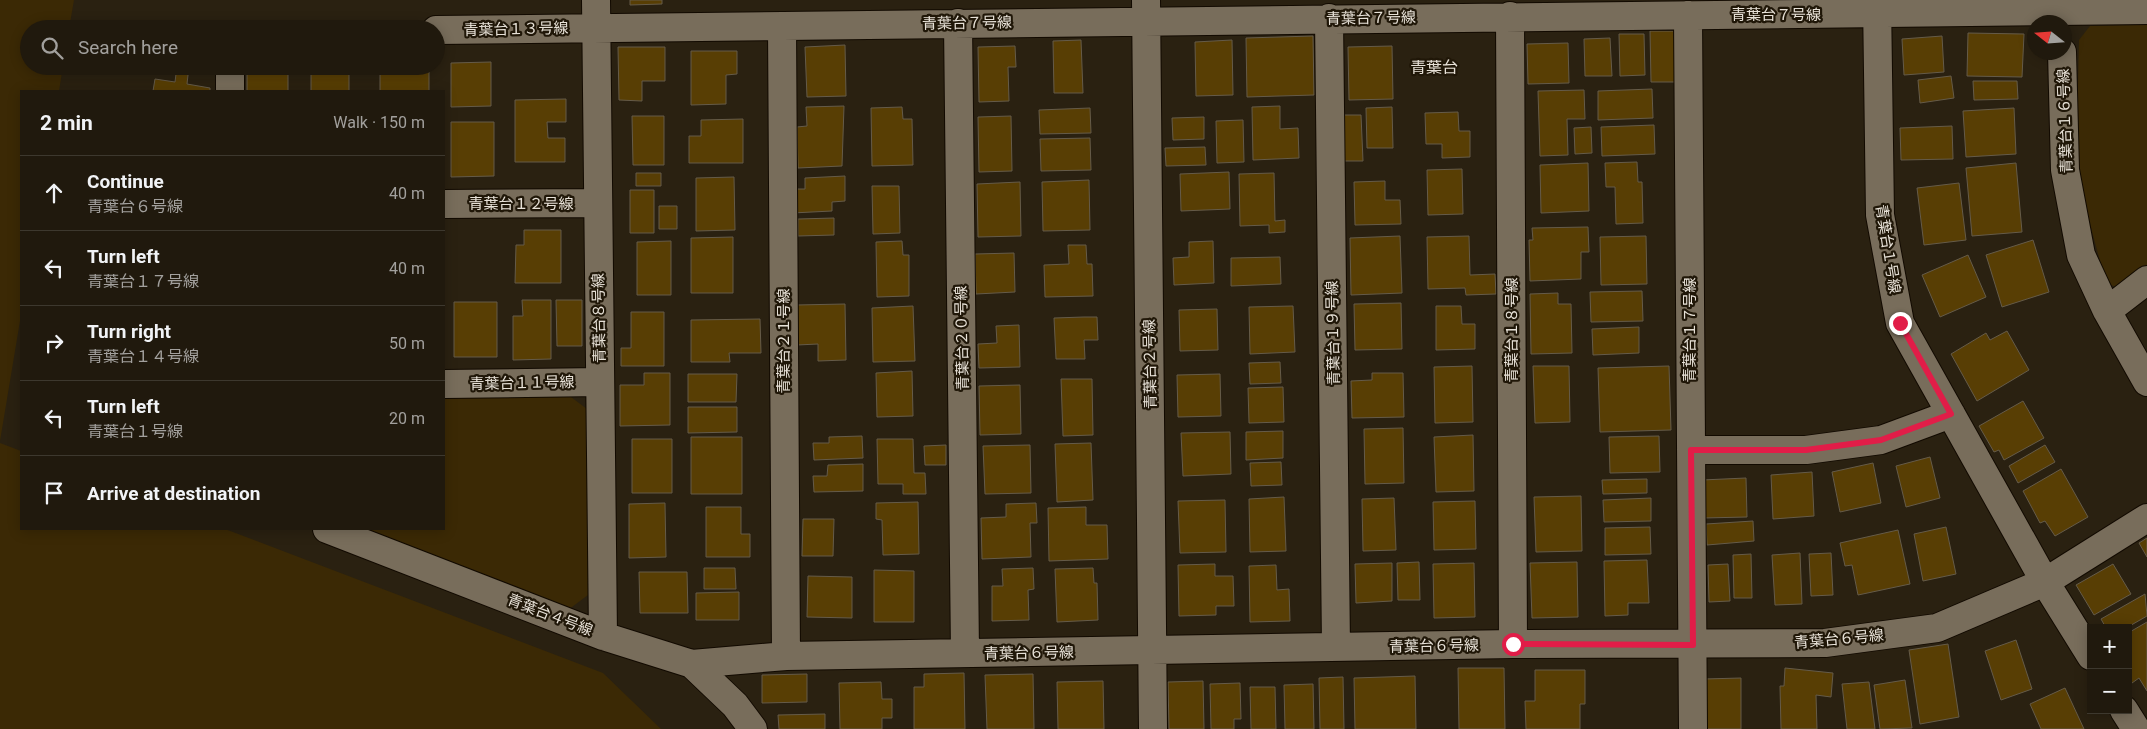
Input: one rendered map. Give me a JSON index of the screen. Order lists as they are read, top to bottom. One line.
{"streets":{"street":["青葉台７号線","青葉台１３号線","青葉台１６号線","青葉台１２号線","青葉台１号線","青葉台８号線","青葉台１８号線","青葉台１７号線","青葉台１９号線","青葉台２０号線","青葉台２１号線","青葉台２号線","青葉台１１号線","青葉台４号線","青葉台６号線"]},"crossings":[["青葉台７号線","青葉台１３号線"],["青葉台７号線","青葉台１号線"],["青葉台７号線","青葉台８号線"],["青葉台７号線","青葉台１８号線"],["青葉台７号線","青葉台１７号線"],["青葉台７号線","青葉台１９号線"],["青葉台７号線","青葉台２０号線"],["青葉台７号線","青葉台２１号線"],["青葉台７号線","青葉台２号線"],["青葉台１３号線","青葉台８号線"],["青葉台１２号線","青葉台８号線"],["青葉台１号線","青葉台６号線"],["青葉台８号線","青葉台１１号線"],["青葉台８号線","青葉台４号線"],["青葉台１８号線","青葉台６号線"],["青葉台１７号線","青葉台６号線"],["青葉台１９号線","青葉台６号線"],["青葉台２０号線","青葉台６号線"],["青葉台２１号線","青葉台６号線"],["青葉台２号線","青葉台６号線"],["青葉台４号線","青葉台６号線"]],"districts":["青葉台"],"north":"left","page":{"search":"Search here","heading":["2 min","Walk · 150 m"],"list":[["Continue","青葉台６号線","40 m"],["Turn left","青葉台１７号線","40 m"],["Turn right","青葉台１４号線","50 m"],["Turn left","青葉台１号線","20 m"],"Arrive at destination"],"map_buttons":["+","−"]}}
